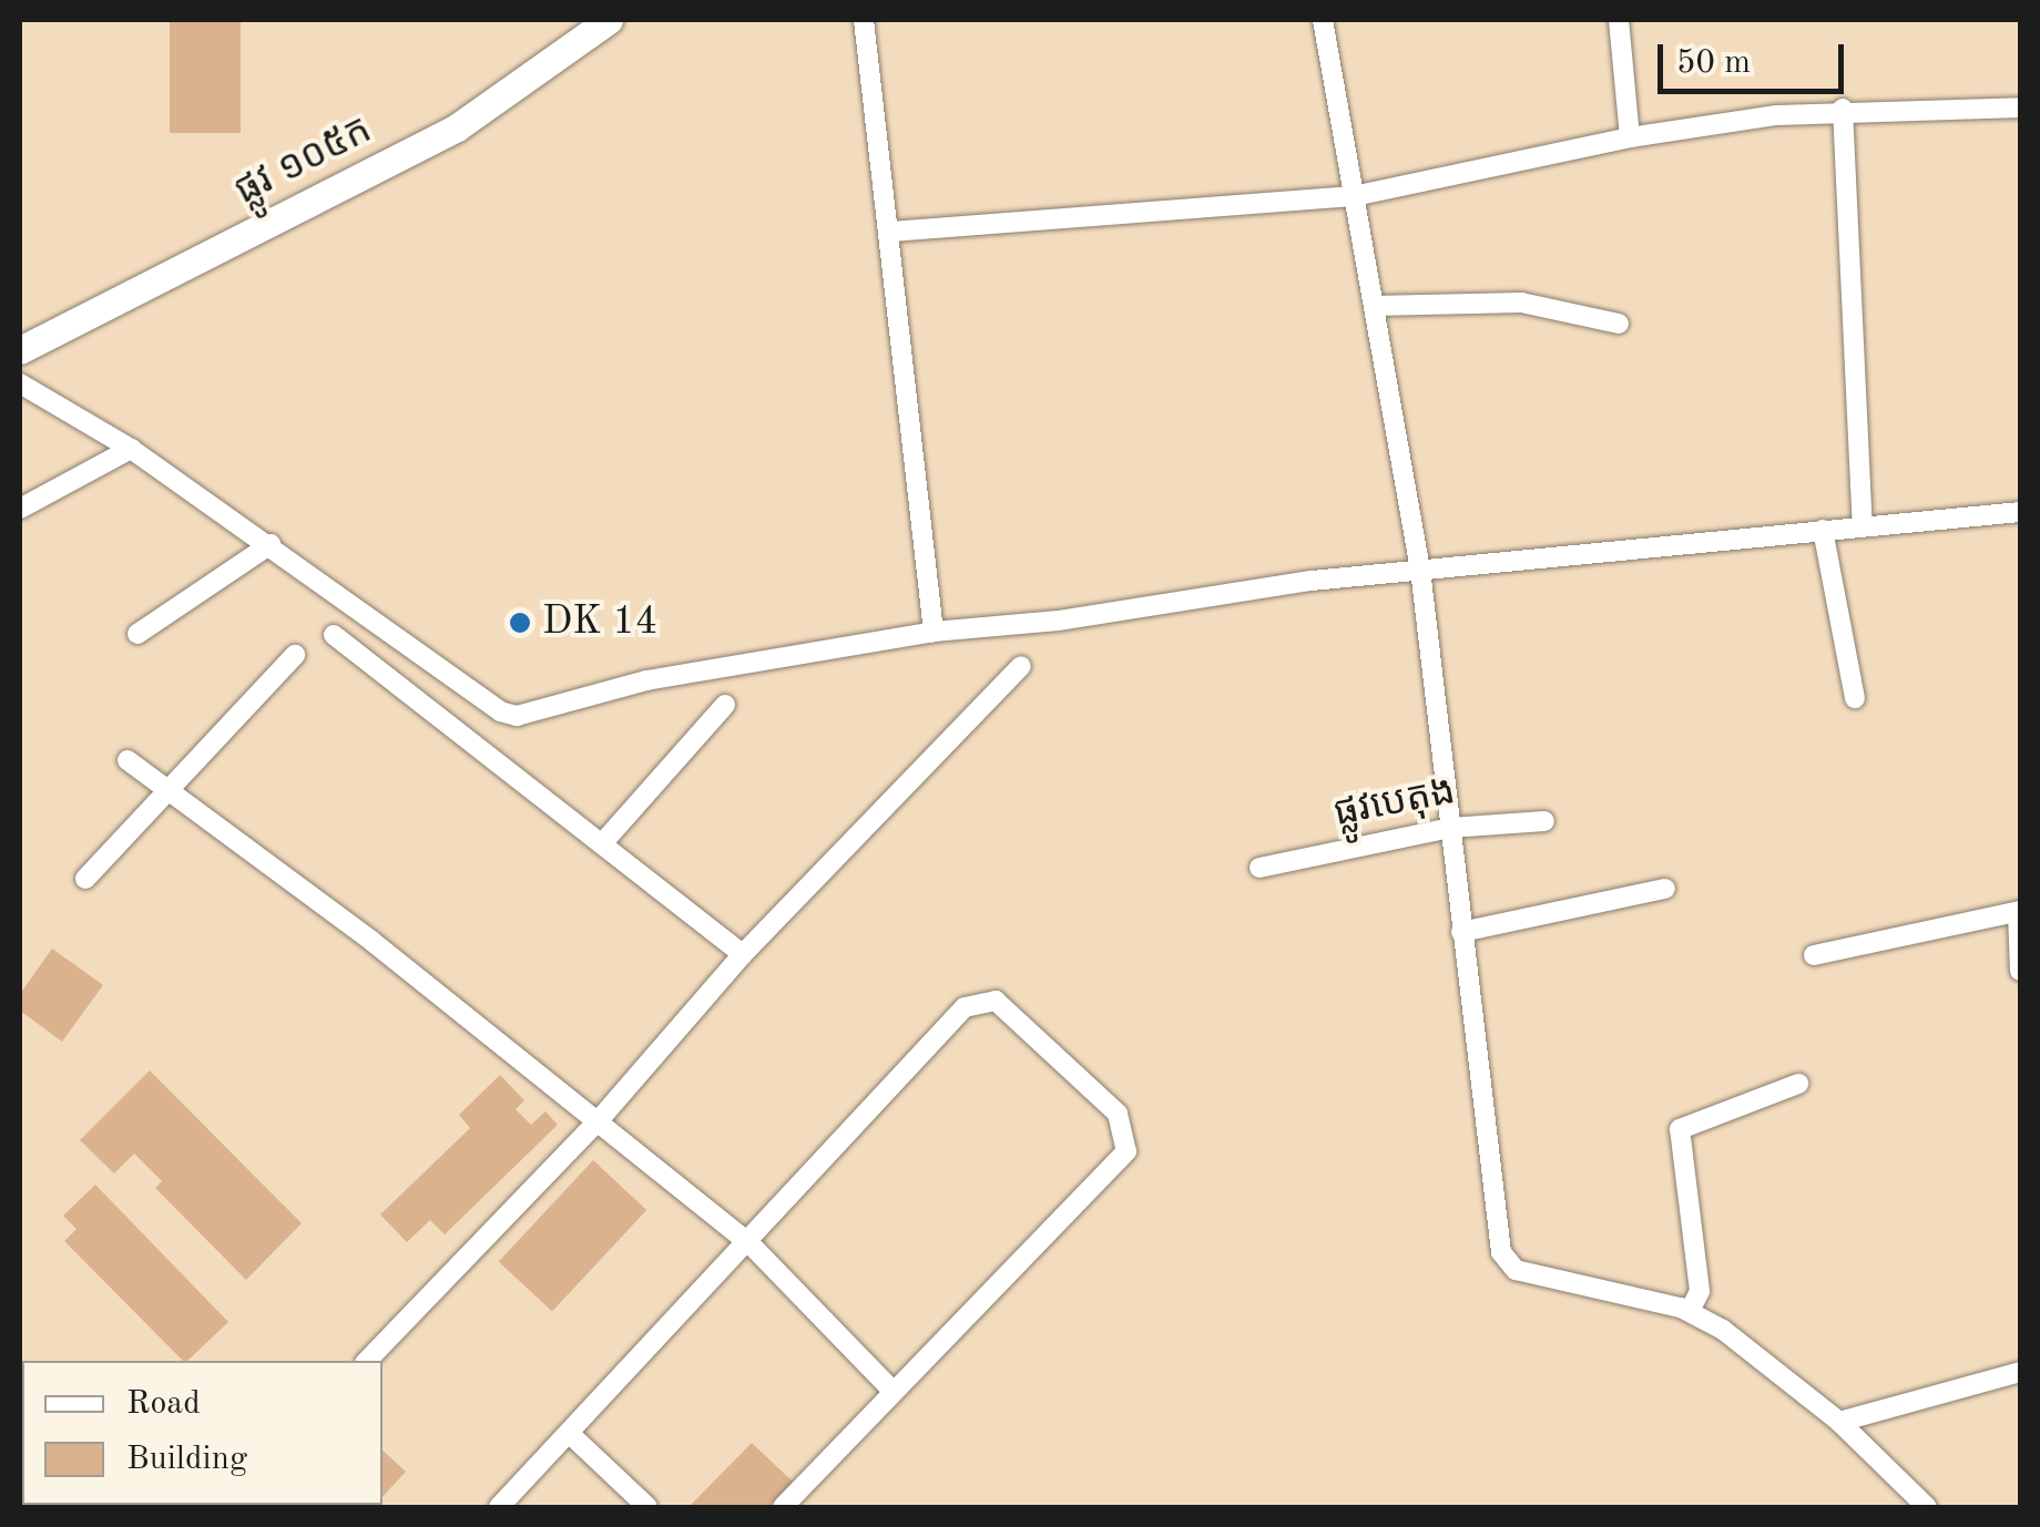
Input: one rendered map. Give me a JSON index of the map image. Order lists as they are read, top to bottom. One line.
{"streets":{"main road":["ផ្លូវ ១០៥ក"],"street":["ផ្លូវបេតុង"]},"places":["DK 14"],"legend":["Road","Building"],"scale_bar":"50 m"}
